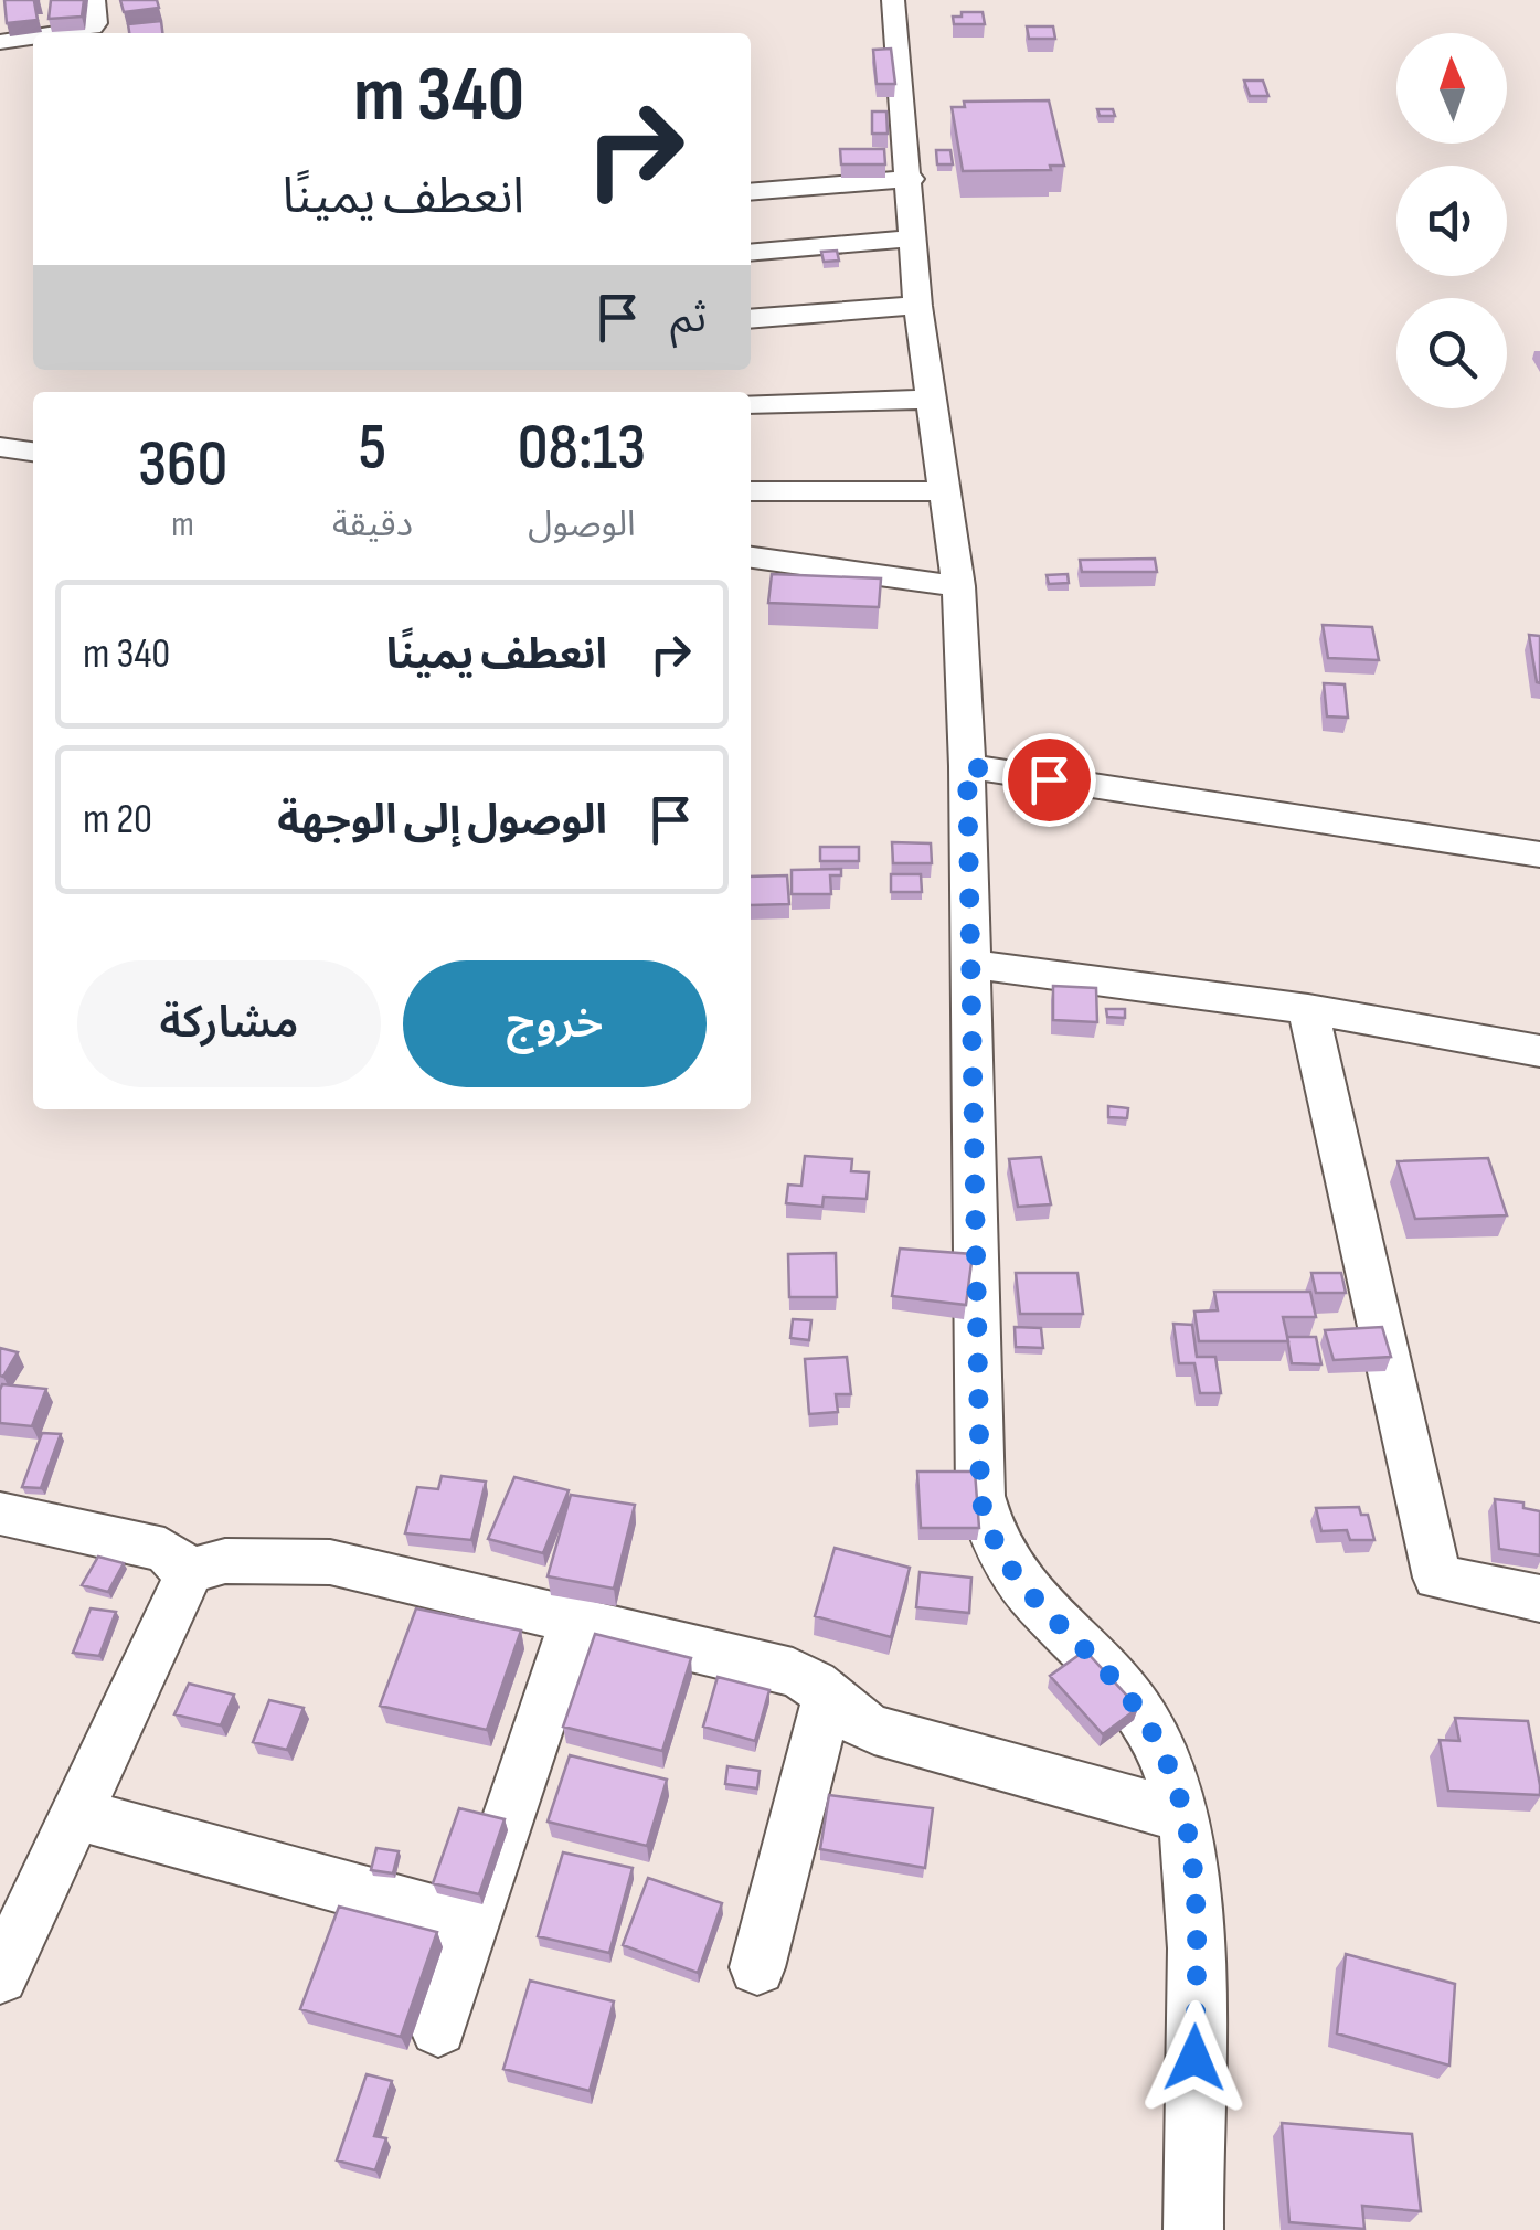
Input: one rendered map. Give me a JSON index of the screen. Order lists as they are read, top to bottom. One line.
{"north":"top","page":{"turn":["340 m","انعطف يمينًا"],"then":"ثم","eta":["08:13","الوصول","5","دقيقة","360","m"],"list":[{"name":"انعطف يمينًا","value":"340 m"},{"name":"الوصول إلى الوجهة","value":"20 m"}],"buttons":["خروج","مشاركة"]}}
